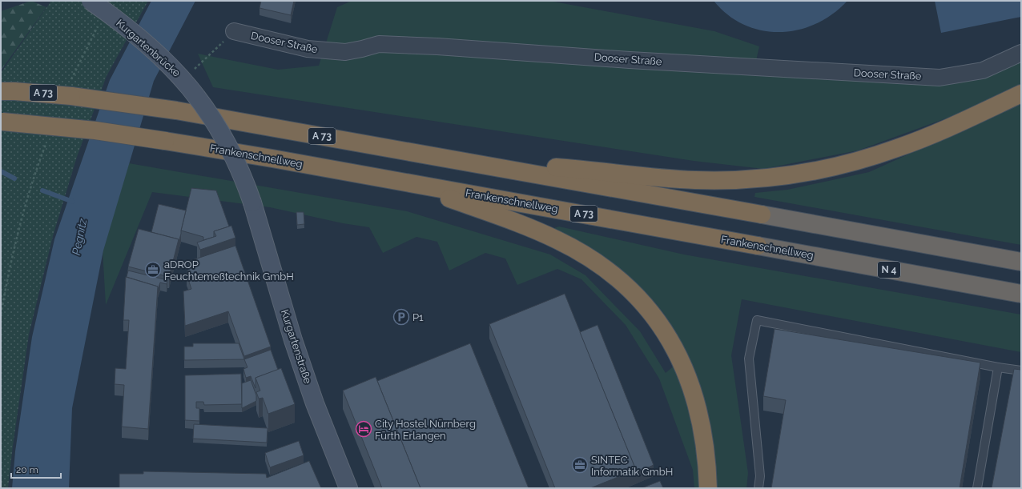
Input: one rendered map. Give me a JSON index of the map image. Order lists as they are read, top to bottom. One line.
{"streets":{"highway":["A 73","Frankenschnellweg","N 4"],"main road":["Kurgartenbrücke","Kurgartenstraße"],"street":["Dooser Straße"]},"crossings":[["Kurgartenbrücke","Kurgartenstraße"]],"water":["Pegnitz"],"places":{"office":["aDROP Feuchtemeßtechnik GmbH","SINTEC Informatik GmbH"],"parking":["P1"],"hotel":["City Hostel Nürnberg Fürth Erlangen"]},"scale_bar":"20 m"}
